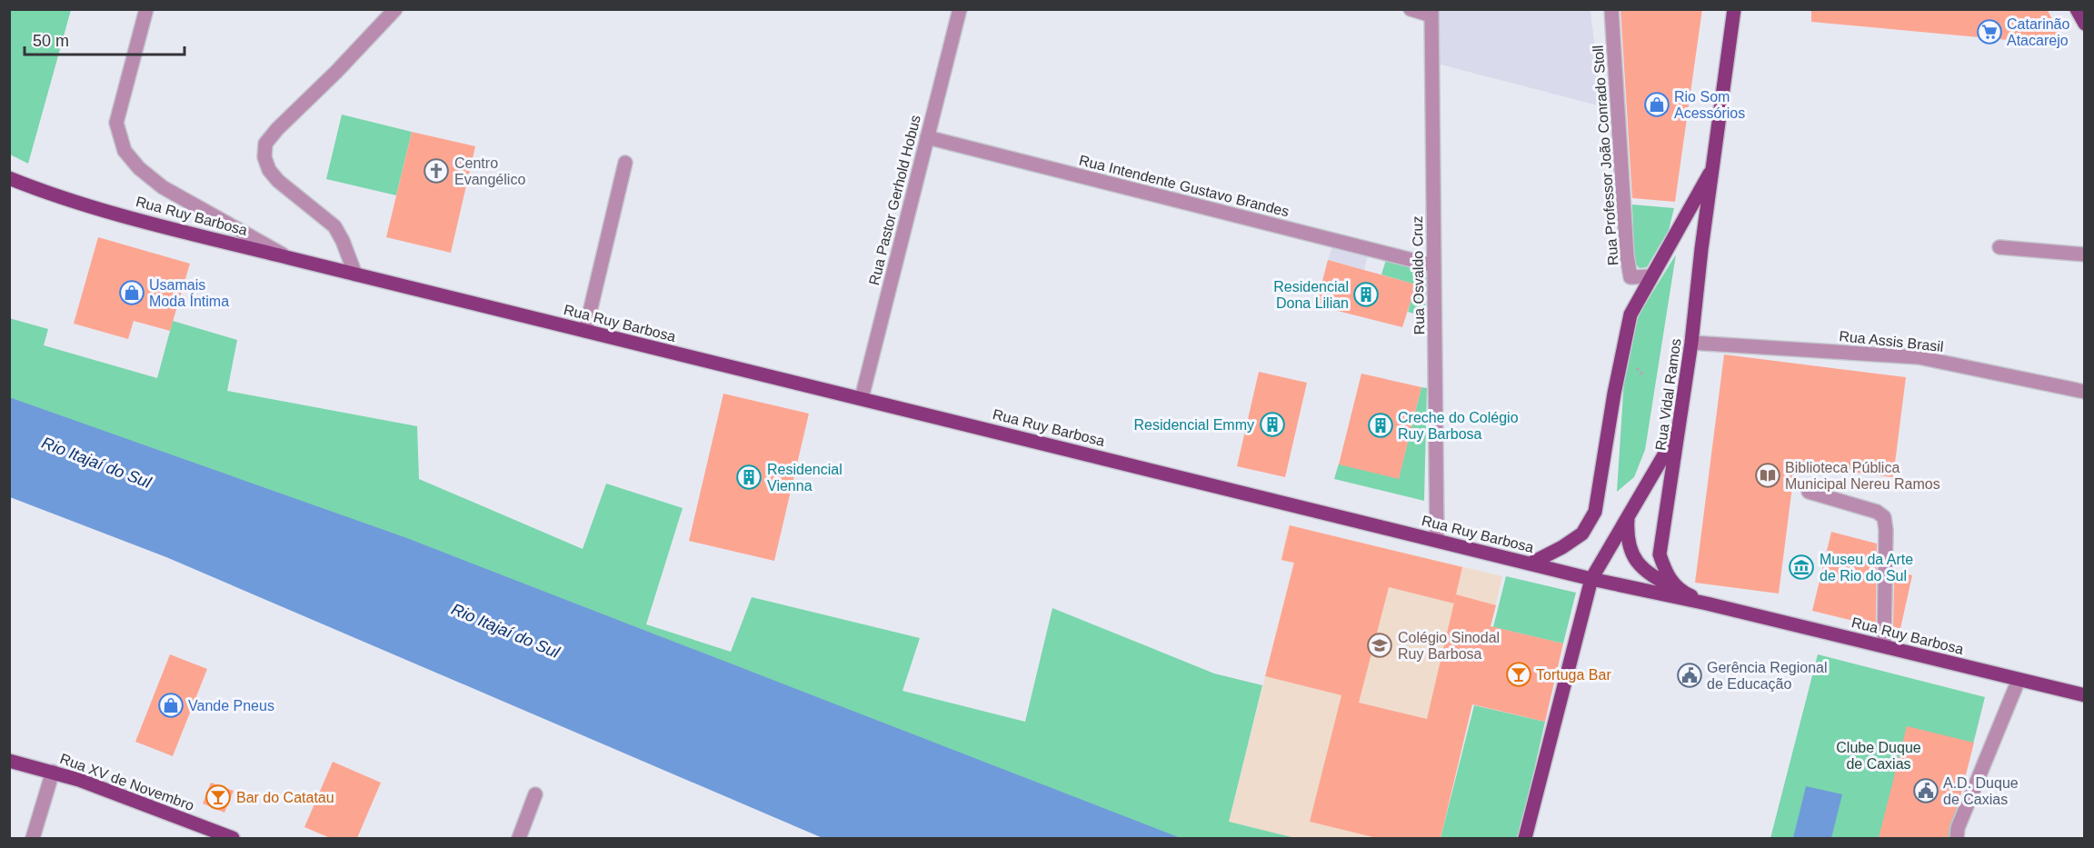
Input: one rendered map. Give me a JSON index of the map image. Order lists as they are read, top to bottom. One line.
{"streets":{"main road":["Rua Ruy Barbosa","Rua Vidal Ramos","Rua XV de Novembro"],"street":["Rua Professor João Conrado Stoll","Rua Intendente Gustavo Brandes","Rua Pastor Gerhold Hobus","Rua Osvaldo Cruz","Rua Assis Brasil"]},"crossings":[["Rua Professor João Conrado Stoll","Rua Vidal Ramos"],["Rua Intendente Gustavo Brandes","Rua Pastor Gerhold Hobus"],["Rua Intendente Gustavo Brandes","Rua Osvaldo Cruz"],["Rua Pastor Gerhold Hobus","Rua Ruy Barbosa"],["Rua Ruy Barbosa","Rua Osvaldo Cruz"],["Rua Ruy Barbosa","Rua Vidal Ramos"],["Rua Assis Brasil","Rua Vidal Ramos"]],"water":["Rio Itajaí do Sul"],"parks":["Clube Duque de Caxias"],"places":{"supermarket":["Catarinão Atacarejo"],"shop":["Rio Som Acessórios","Usamais Moda Íntima","Vande Pneus"],"church":["Centro Evangélico"],"building":["Residencial Dona Lilian","Residencial Emmy","Creche do Colégio Ruy Barbosa","Residencial Vienna"],"library":["Biblioteca Pública Municipal Nereu Ramos"],"museum":["Museu da Arte de Rio do Sul"],"school or university":["Colégio Sinodal Ruy Barbosa"],"bar":["Tortuga Bar","Bar do Catatau"],"public building":["Gerência Regional de Educação","A.D. Duque de Caxias"]},"scale_bar":"50 m"}
